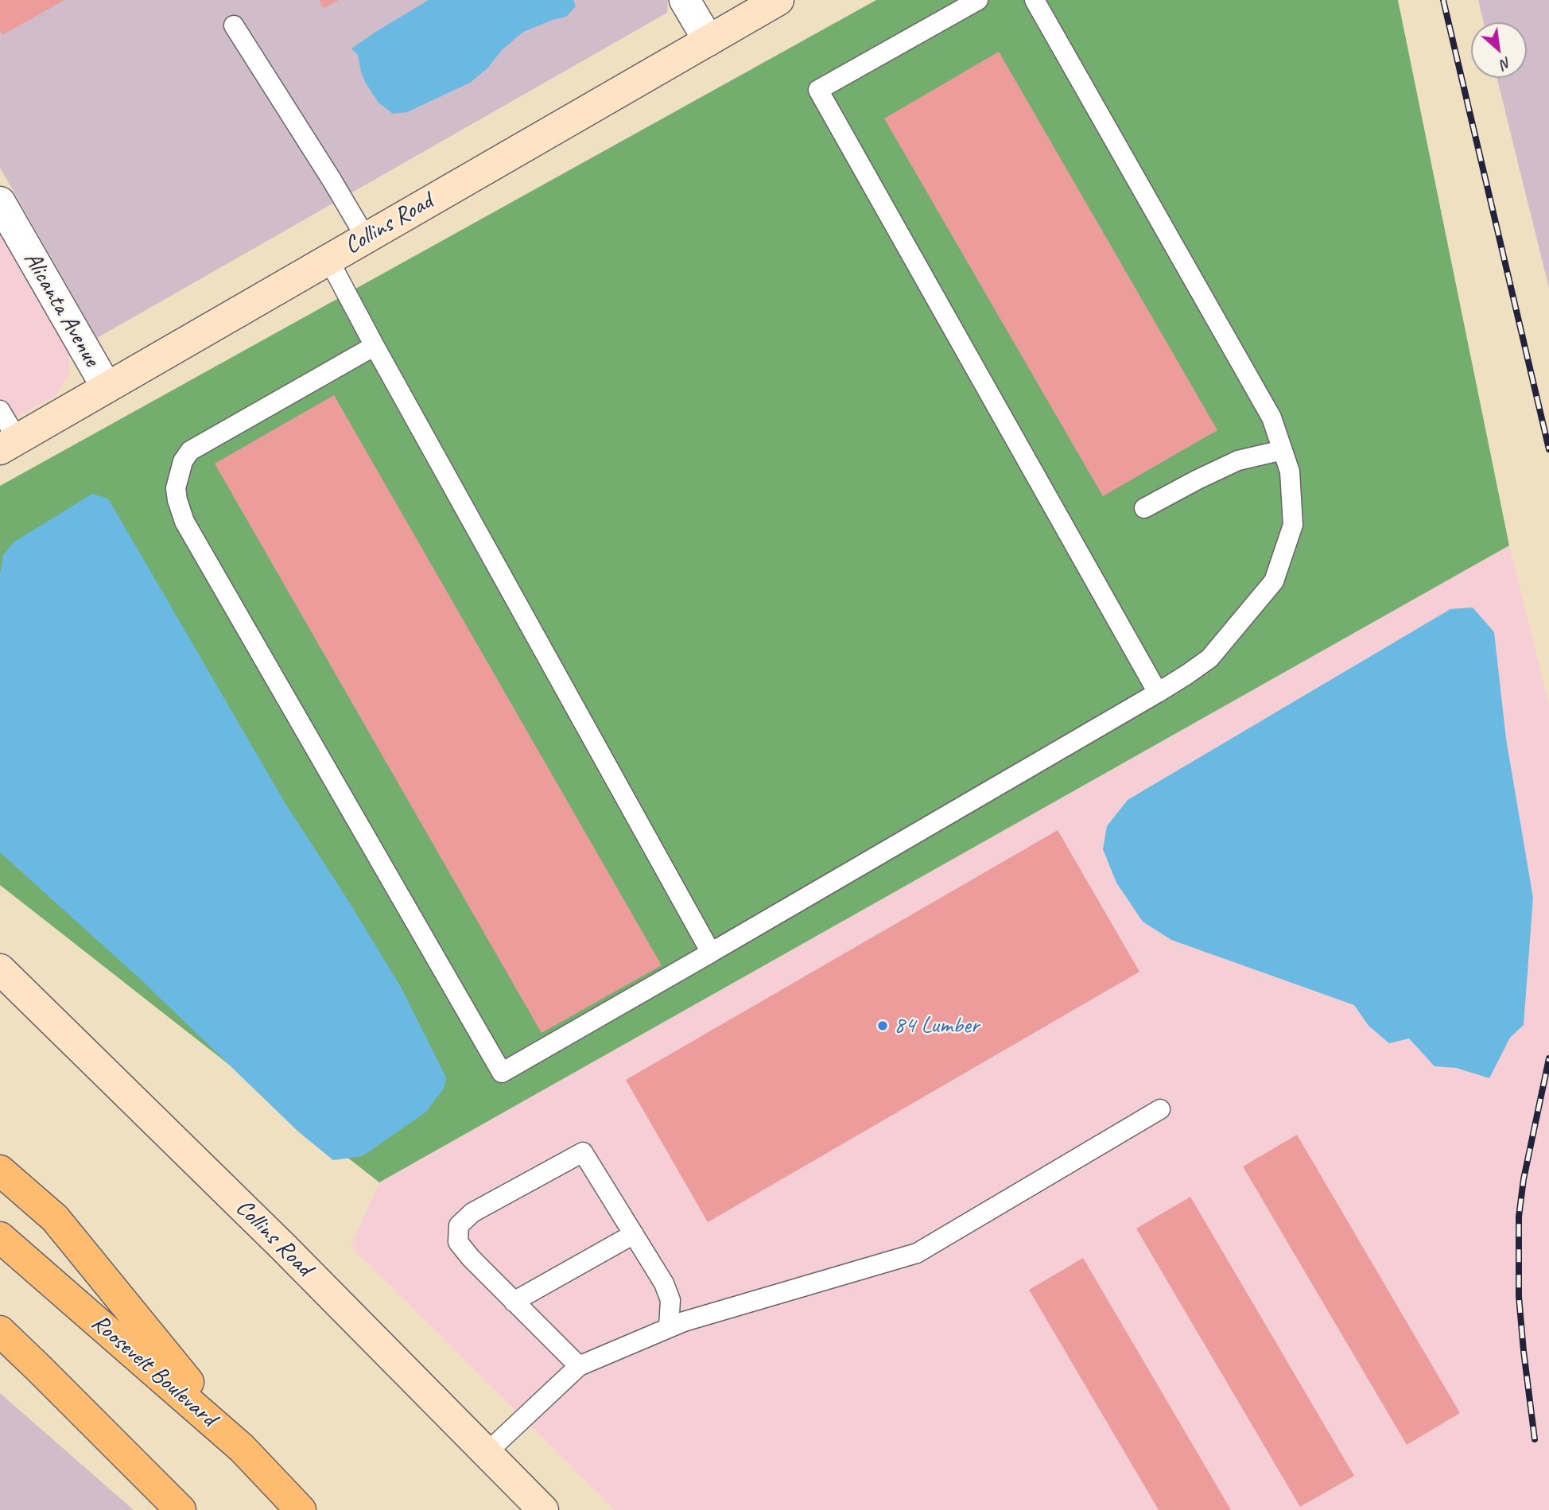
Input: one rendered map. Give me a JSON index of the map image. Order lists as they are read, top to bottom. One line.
{"streets":{"highway":["Roosevelt Boulevard"],"street":["Collins Road","Alicanta Avenue"]},"crossings":[["Collins Road","Alicanta Avenue"]],"places":["84 Lumber"],"north":"bottom right"}
